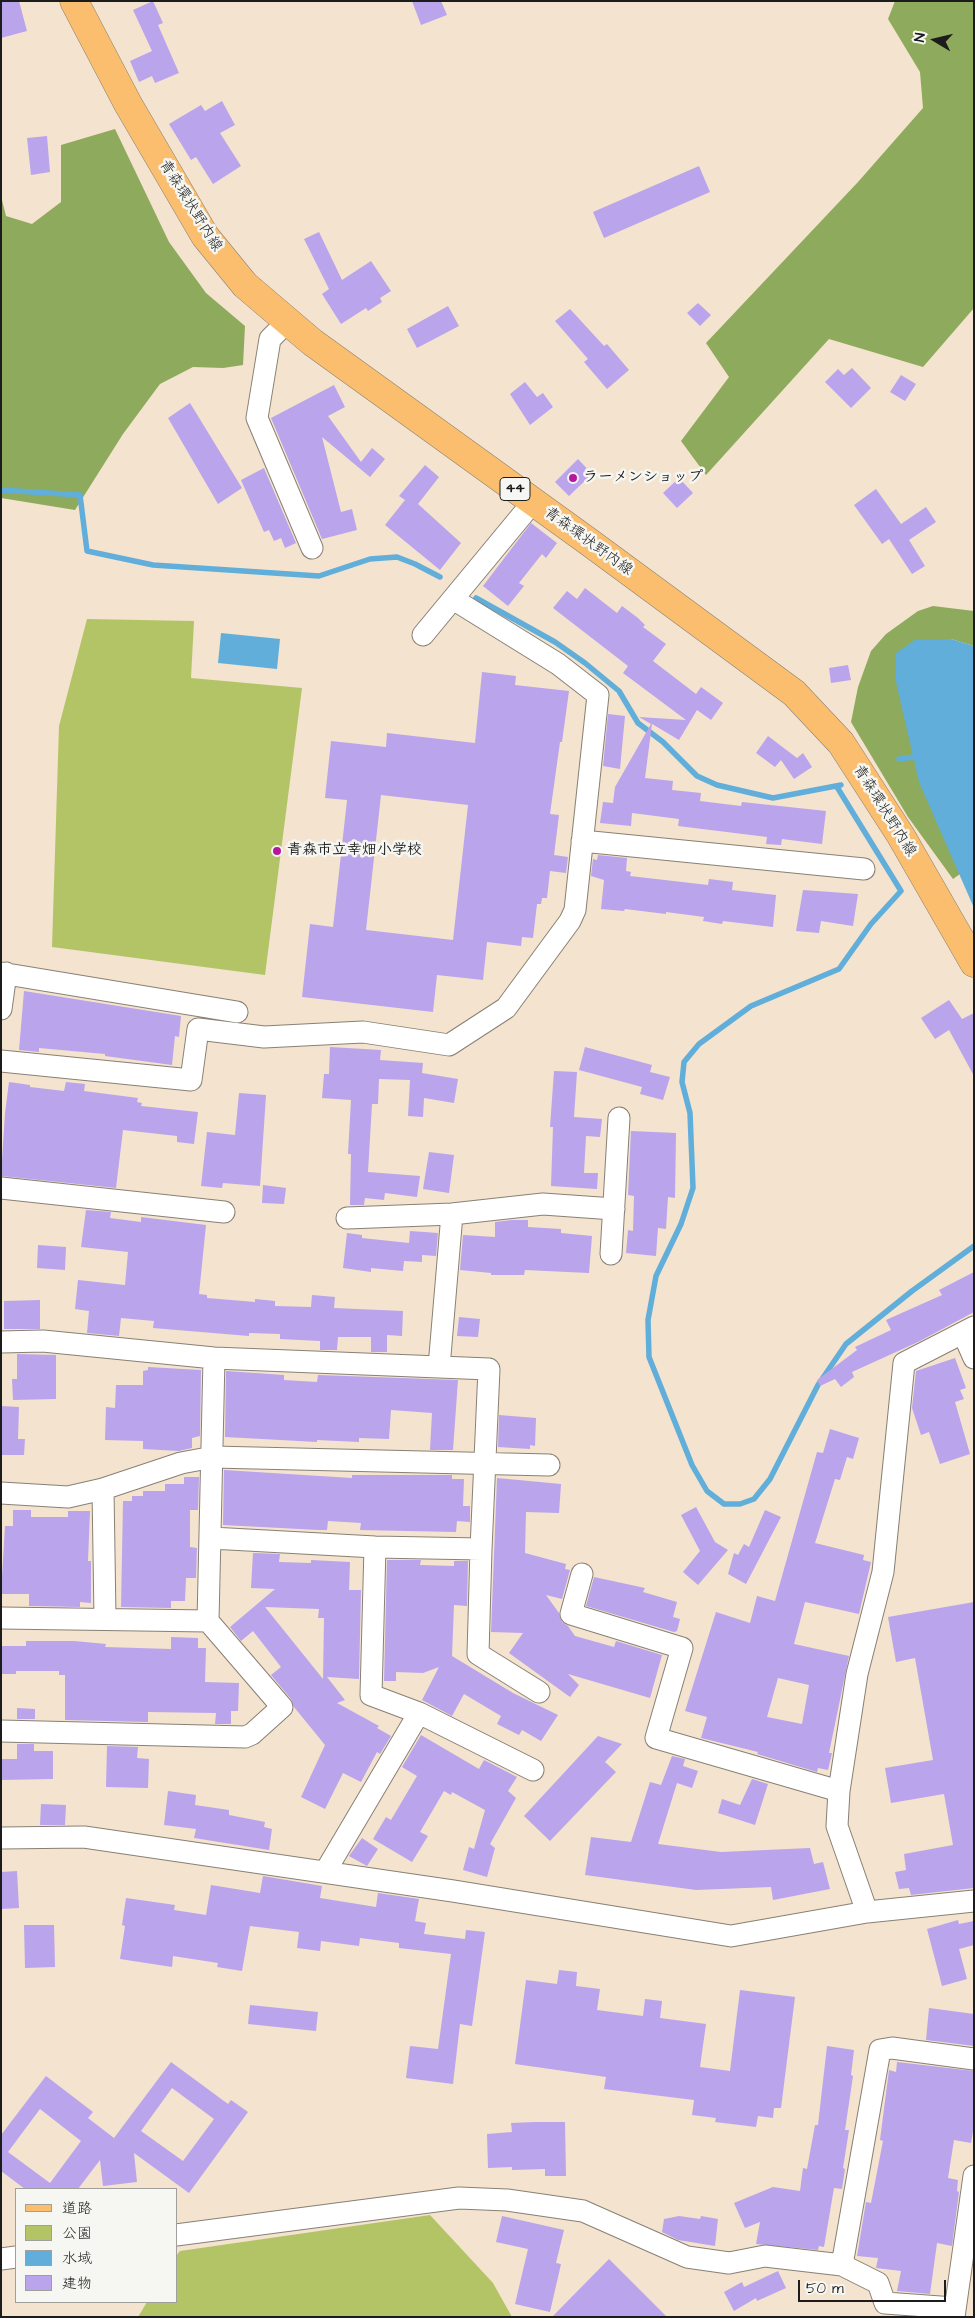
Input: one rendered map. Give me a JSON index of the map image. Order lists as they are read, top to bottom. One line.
{"streets":{"main road":["青森環状野内線","44"]},"places":["ラーメンショップ","青森市立幸畑小学校"],"legend":["道路","公園","水域","建物"],"scale_bar":"50 m","north":"left"}
